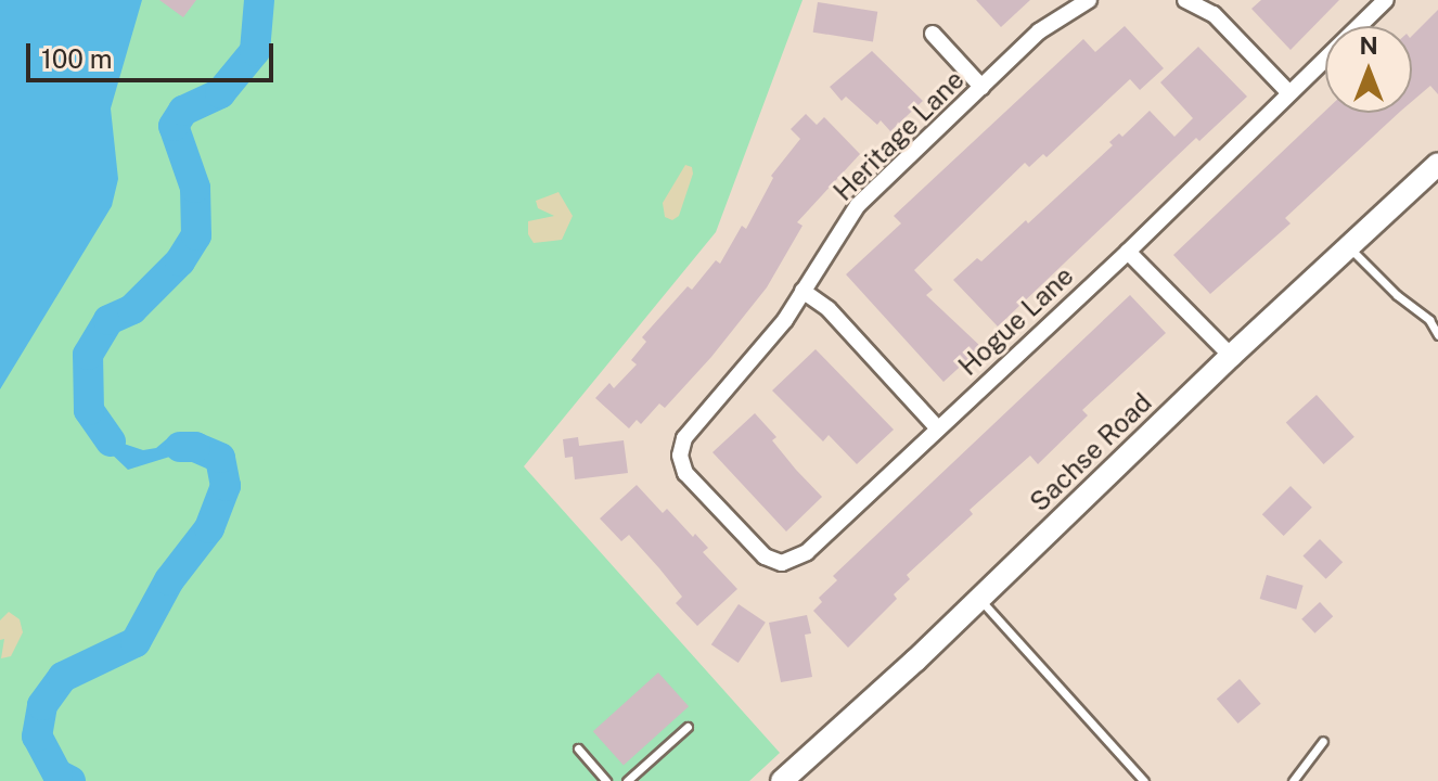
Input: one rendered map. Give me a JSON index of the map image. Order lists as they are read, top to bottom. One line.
{"streets":{"main road":["Sachse Road"],"street":["Heritage Lane","Hogue Lane"]},"crossings":[["Heritage Lane","Hogue Lane"]],"scale_bar":"100 m","north":"top"}
